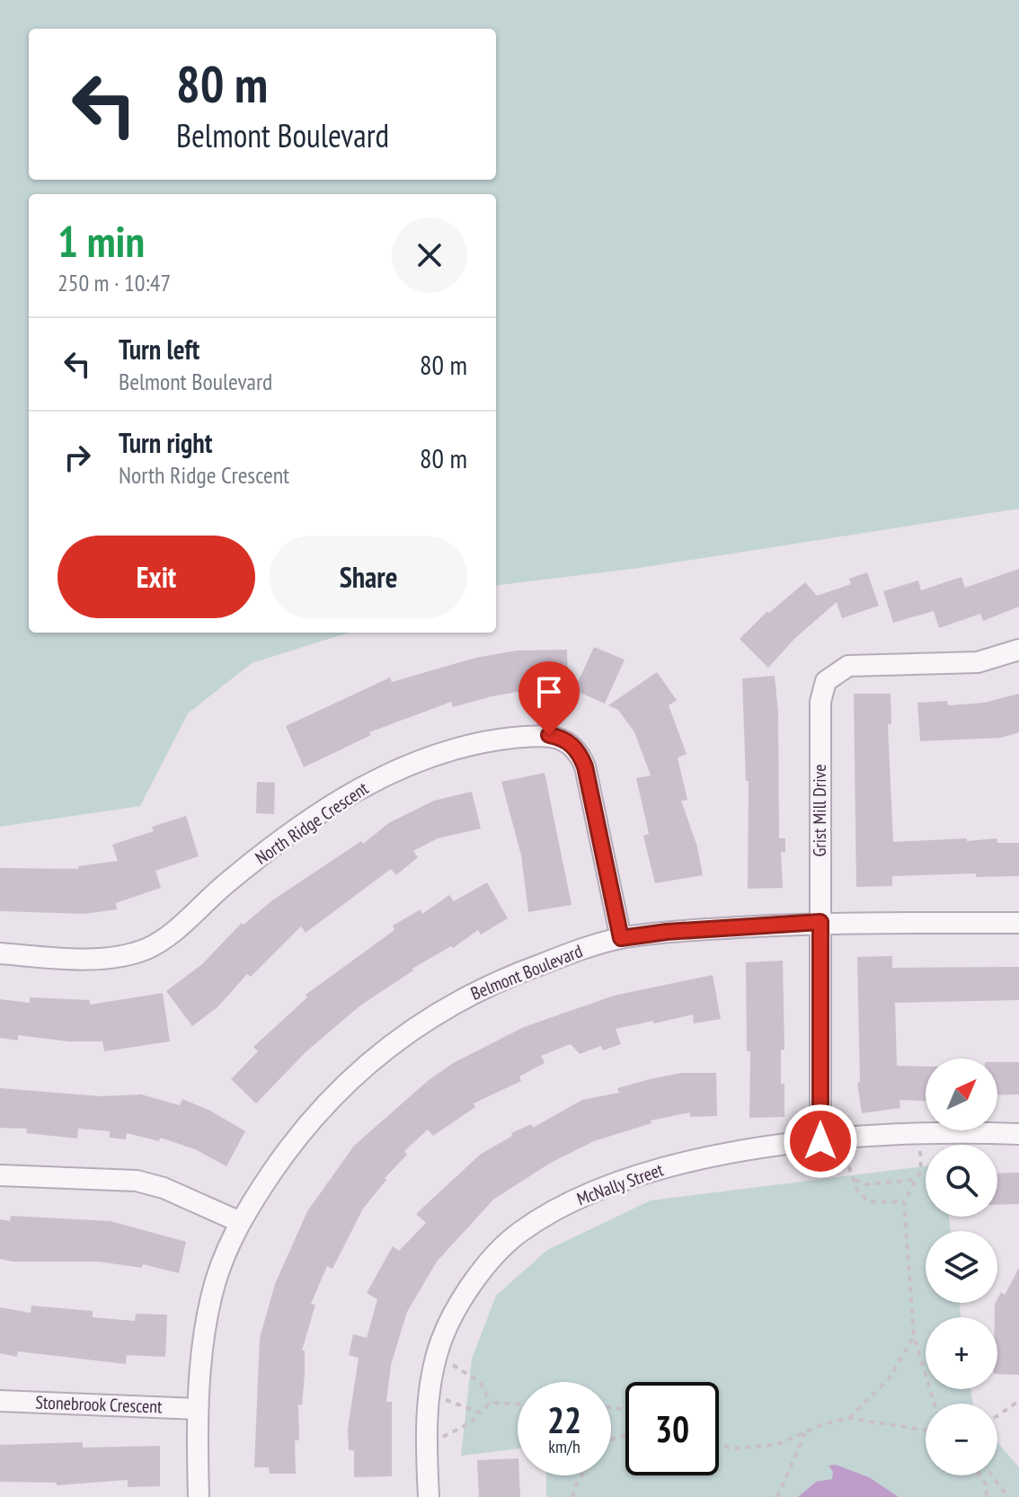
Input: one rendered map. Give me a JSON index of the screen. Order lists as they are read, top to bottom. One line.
{"streets":{"street":["Grist Mill Drive","North Ridge Crescent","Belmont Boulevard","McNally Street","Stonebrook Crescent"]},"crossings":[["Grist Mill Drive","Belmont Boulevard"],["Grist Mill Drive","McNally Street"],["North Ridge Crescent","Belmont Boulevard"],["Belmont Boulevard","Stonebrook Crescent"]],"north":"top right","page":{"turn":["80 m","Belmont Boulevard"],"heading":["1 min","250 m · 10:47"],"list":[{"name":"Turn left","note":"Belmont Boulevard","value":"80 m"},{"name":"Turn right","note":"North Ridge Crescent","value":"80 m"}],"buttons":["Exit","Share"],"map_buttons":["+","−"],"speed":"22 km/h","limit":"30"}}
